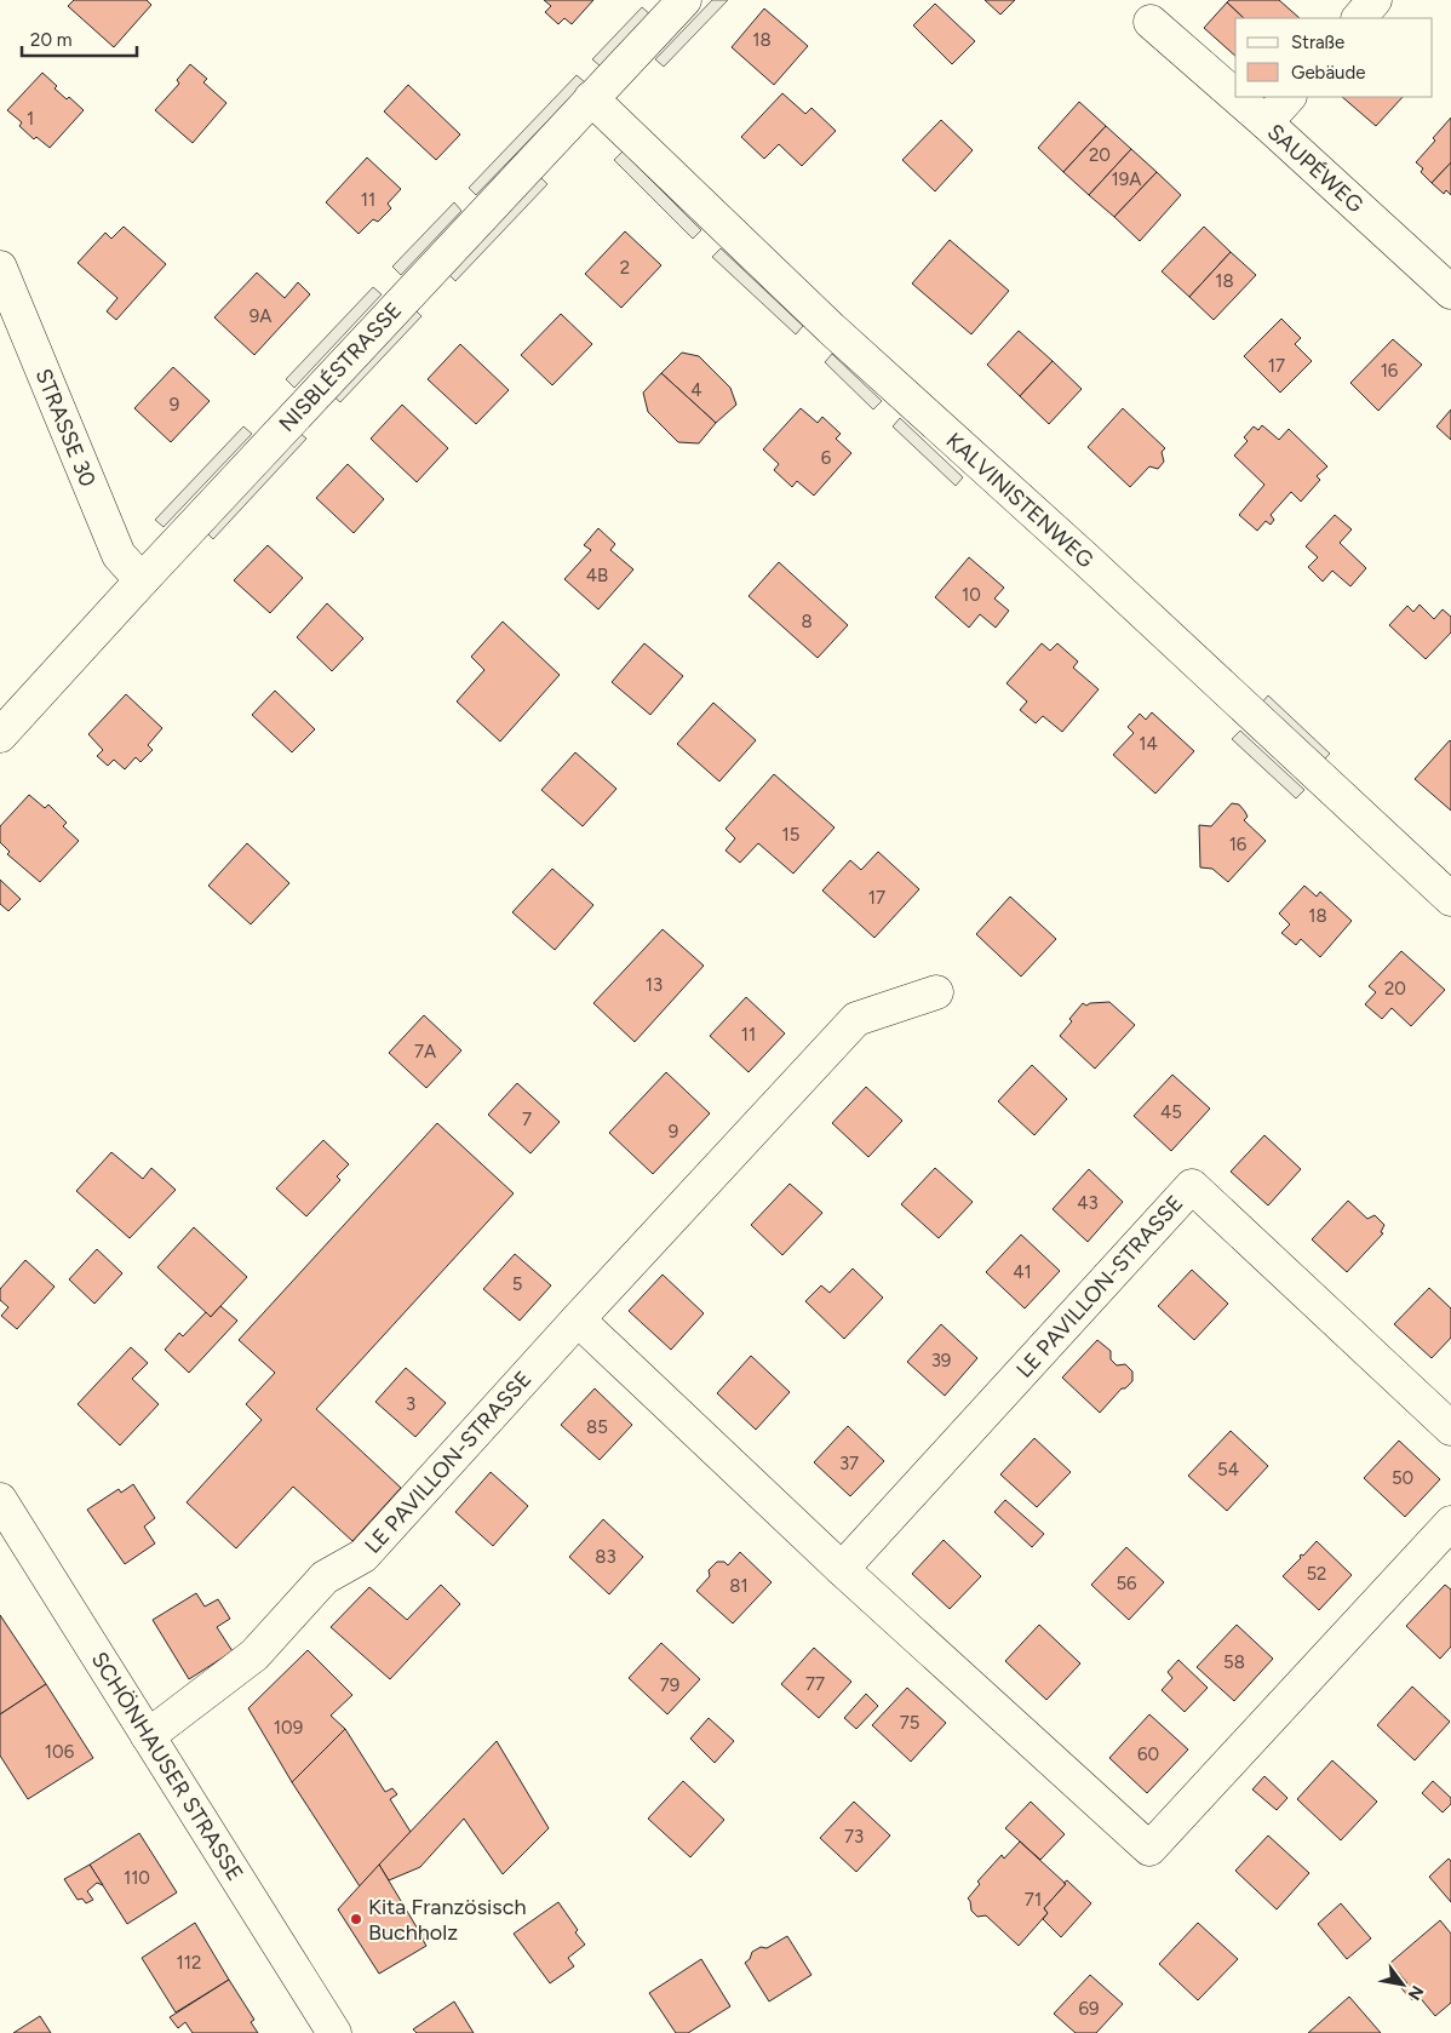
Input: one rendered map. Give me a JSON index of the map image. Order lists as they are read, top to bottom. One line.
{"streets":{"street":["SAUPÉWEG","NISBLÉSTRASSE","STRASSE 30","KALVINISTENWEG","LE PAVILLON-STRASSE","SCHÖNHAUSER STRASSE"]},"crossings":[["NISBLÉSTRASSE","STRASSE 30"],["NISBLÉSTRASSE","KALVINISTENWEG"],["LE PAVILLON-STRASSE","SCHÖNHAUSER STRASSE"]],"places":["Kita Französisch Buchholz"],"house_numbers":["18","1","20","19A","11","2","18","9A","17","16","4","9","6","4B","10","8","14","15","16","17","18","13","20","11","7A","45","7","9","43","41","5","39","3","85","37","54","50","83","52","56","81","58","77","79","75","109","106","60","73","110","71","112","69"],"legend":["Straße","Gebäude"],"scale_bar":"20 m","north":"bottom right"}
